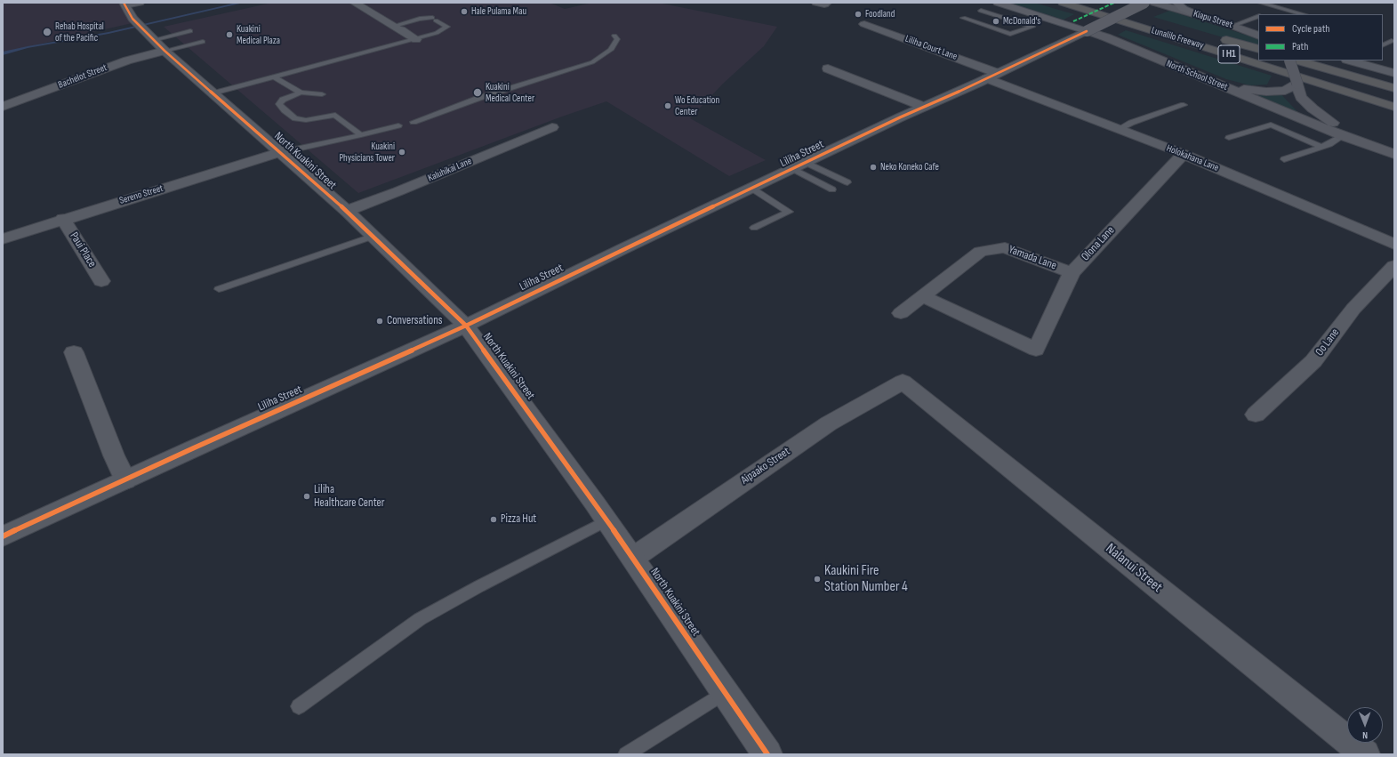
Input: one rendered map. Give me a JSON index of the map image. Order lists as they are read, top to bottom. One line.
{"streets":{"highway":["Lunalilo Freeway","I H1"],"main road":["Kiapu Street","North School Street","Liliha Street"],"street":["Liliha Court Lane","Bachelot Street","Holokahana Lane","North Kuakini Street","Kaluhikai Lane","Sereno Street","Olona Lane","Paui Place","Yamada Lane","Oo Lane","Aipaako Street","Nalanui Street"]},"crossings":[["Liliha Court Lane","Liliha Street"],["Liliha Court Lane","Holokahana Lane"],["North School Street","Liliha Street"],["Bachelot Street","North Kuakini Street"],["Liliha Street","Holokahana Lane"],["Liliha Street","North Kuakini Street"],["Holokahana Lane","Olona Lane"],["North Kuakini Street","Kaluhikai Lane"],["North Kuakini Street","Sereno Street"],["North Kuakini Street","Aipaako Street"],["Sereno Street","Paui Place"],["Olona Lane","Yamada Lane"],["Aipaako Street","Nalanui Street"]],"places":["Hale Pulama Mau","Foodland","McDonald's","Rehab Hospital of the Pacific","Kuakini Medical Plaza","Kuakini Medical Center","Wo Education Center","Kuakini Physicians Tower","Neko Koneko Cafe","Conversations","Liliha Healthcare Center","Pizza Hut","Kaukini Fire Station Number 4"],"legend":["Cycle path","Path"],"north":"bottom"}
